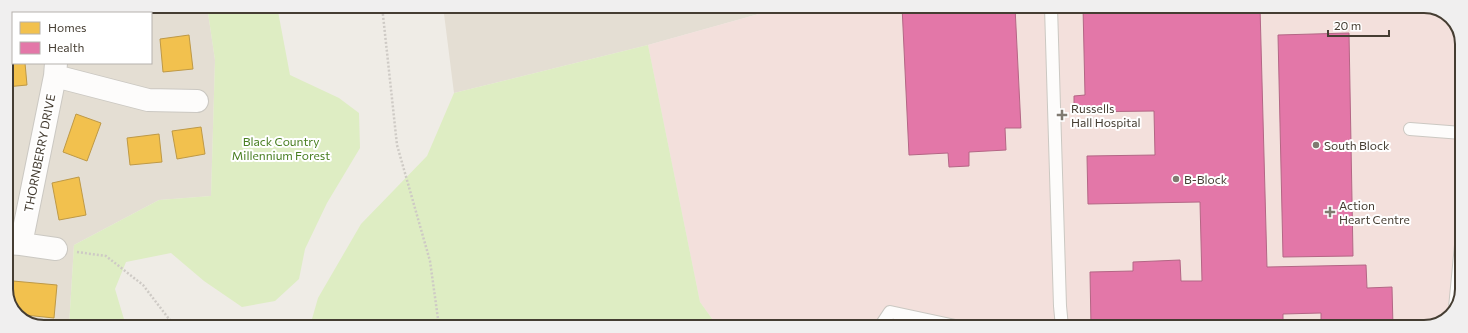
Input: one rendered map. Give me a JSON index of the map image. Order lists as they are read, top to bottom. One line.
{"streets":{"street":["THORNBERRY DRIVE"]},"parks":["Black Country Millennium Forest"],"places":{"health":["Russells Hall Hospital","Action Heart Centre"],"other":["South Block","B-Block"]},"legend":["Homes","Health"],"scale_bar":"20 m"}
